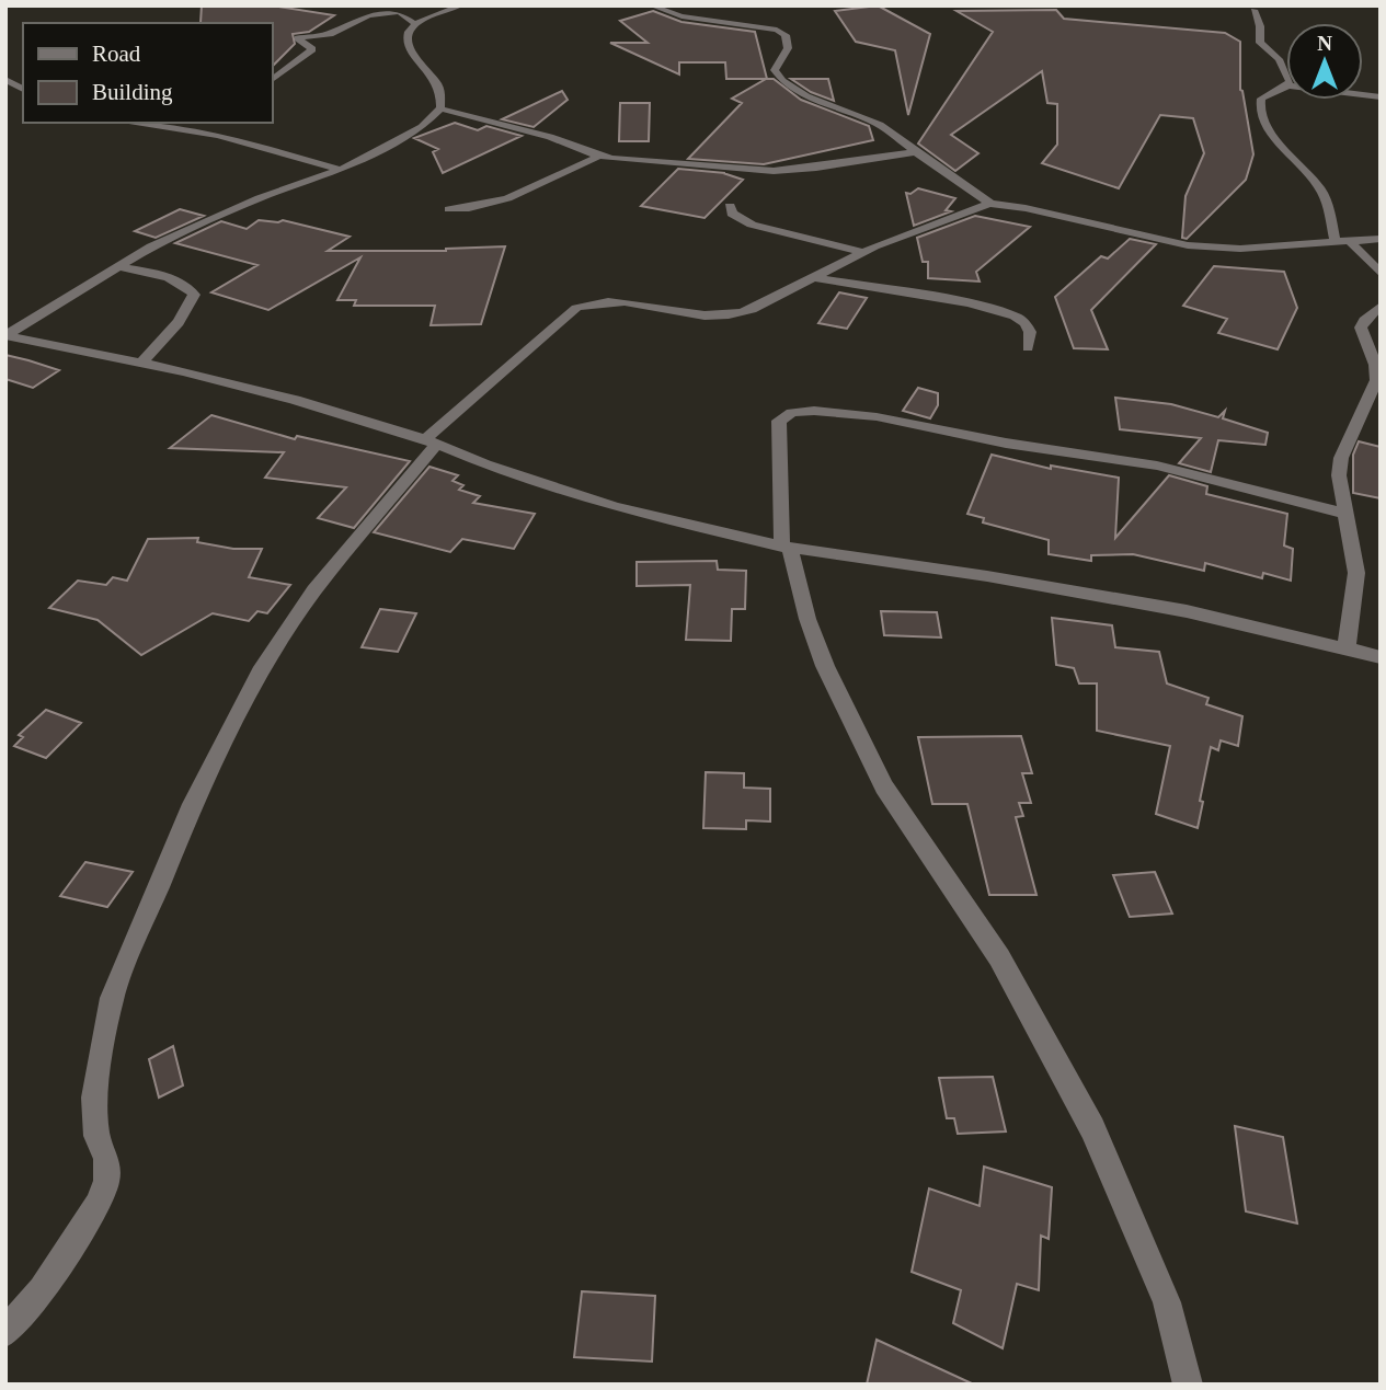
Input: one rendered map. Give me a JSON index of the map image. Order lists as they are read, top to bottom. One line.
{"legend":["Road","Building"],"north":"top"}
